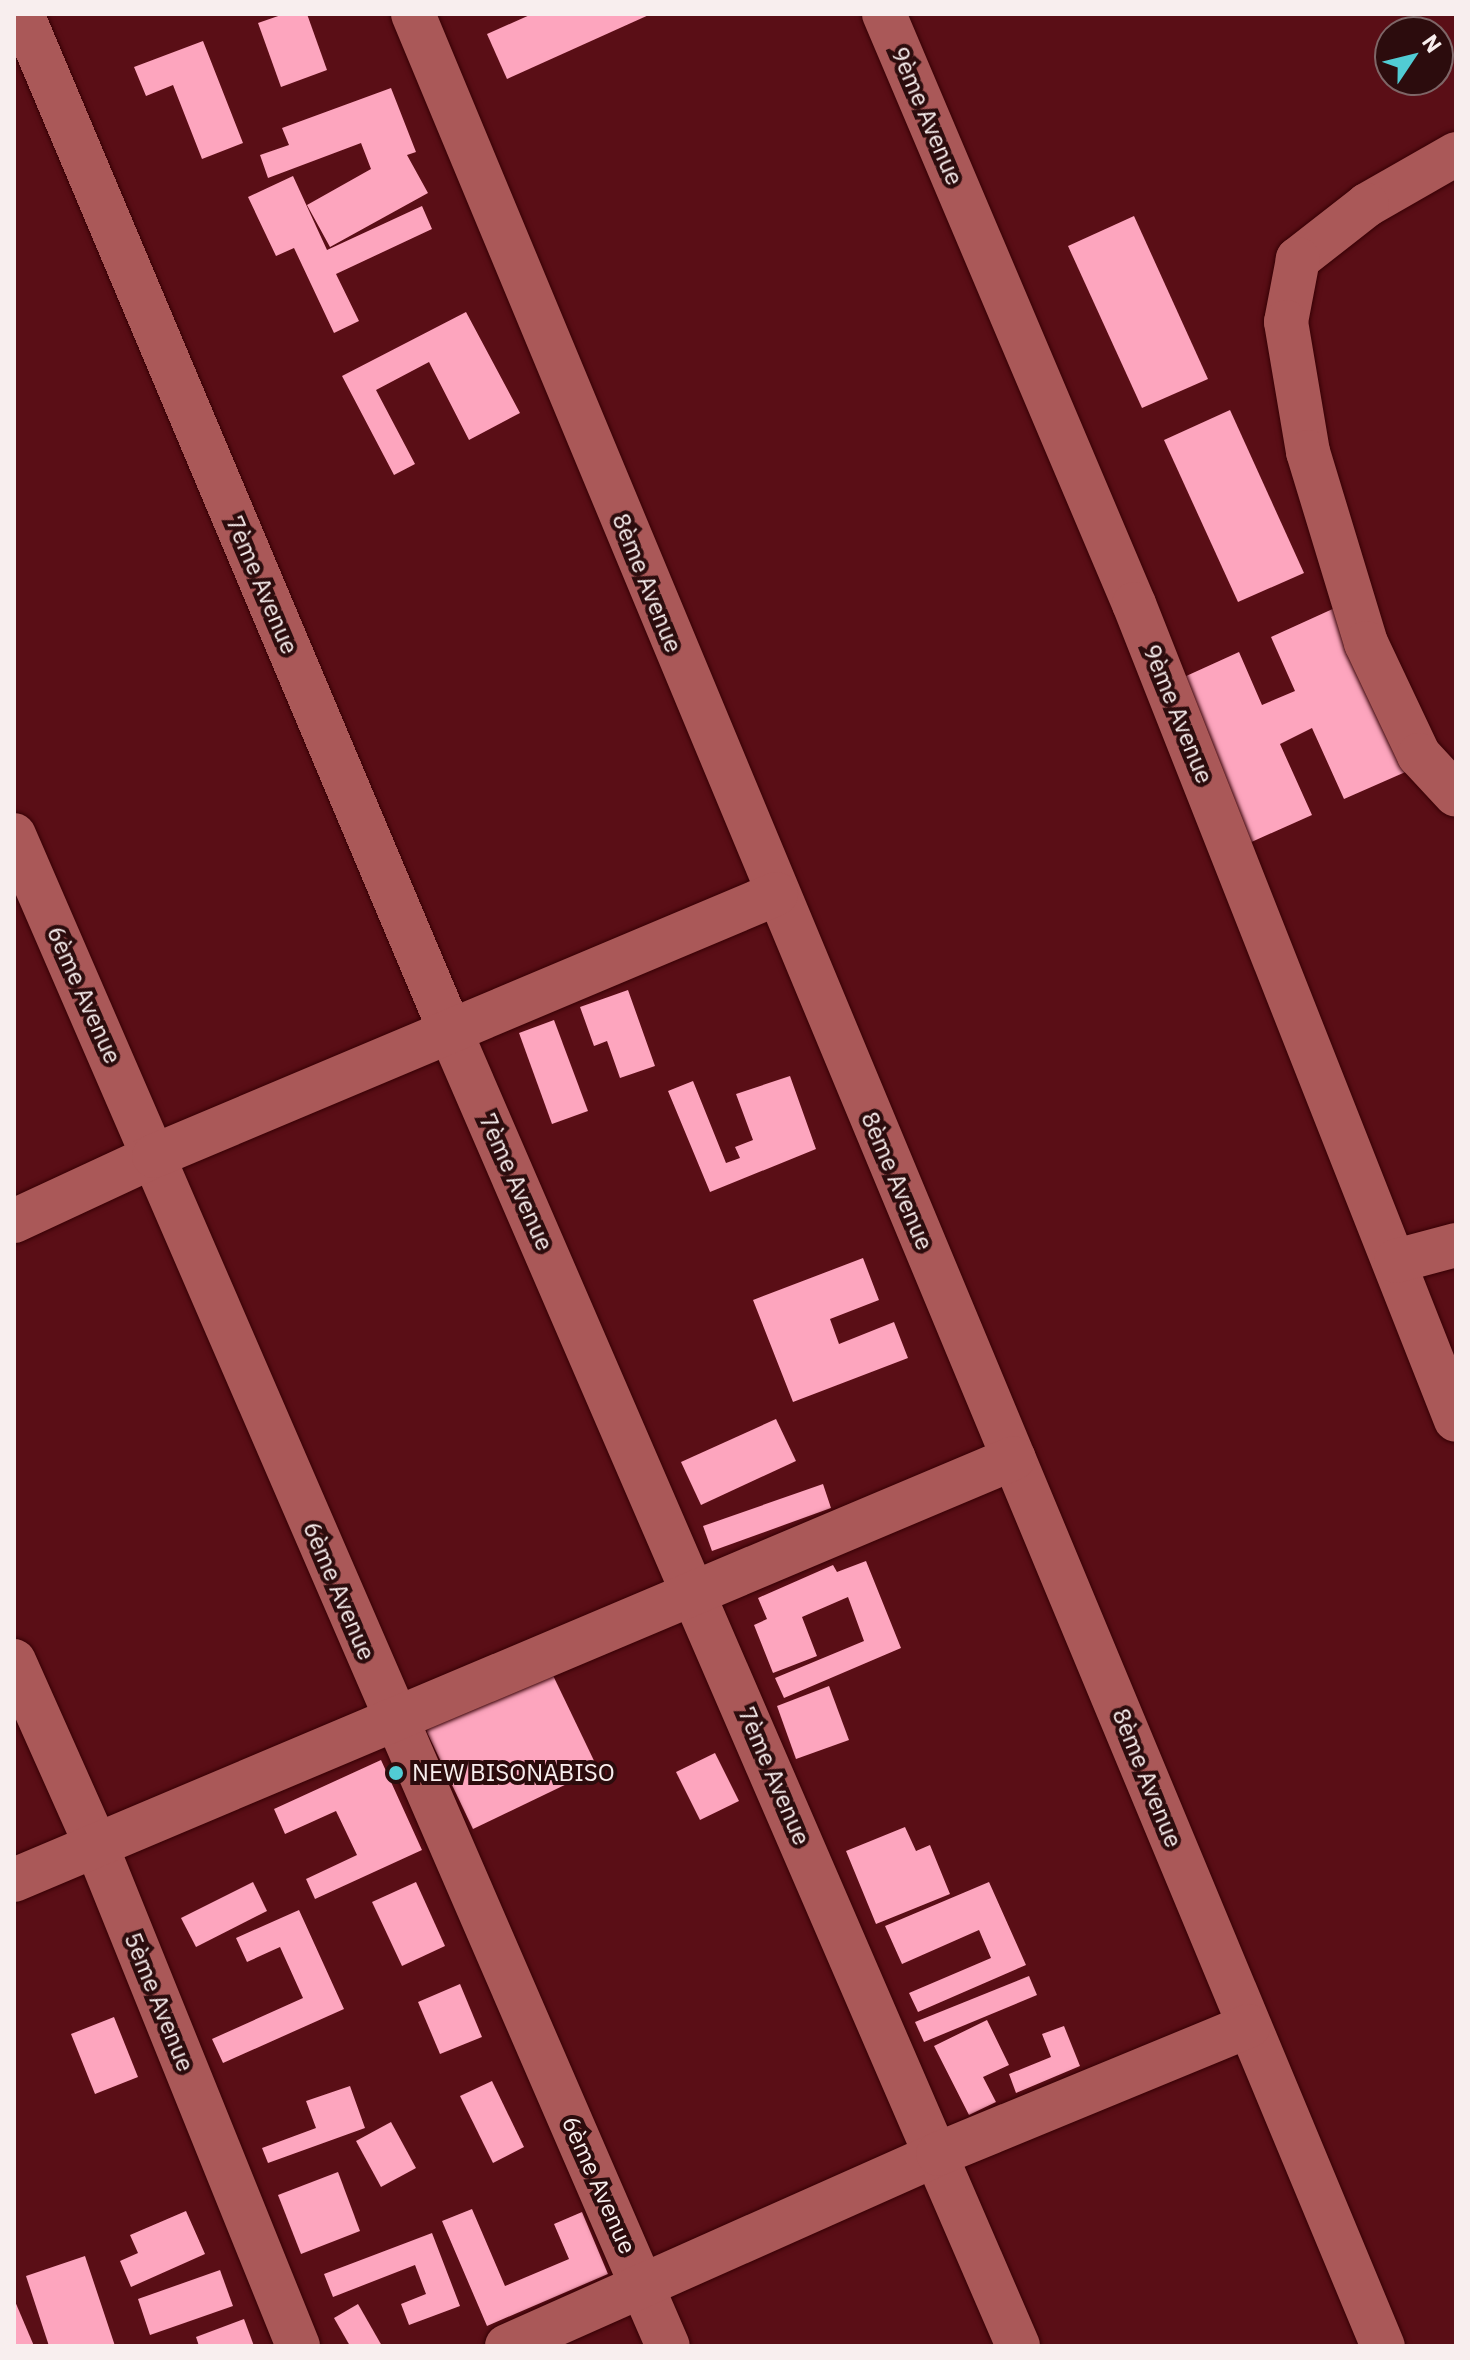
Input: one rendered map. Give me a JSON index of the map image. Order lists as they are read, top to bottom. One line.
{"streets":{"street":["9ème Avenue","8ème Avenue","7ème Avenue","6ème Avenue","5ème Avenue"]},"places":["NEW BISONABISO"],"north":"top right"}
